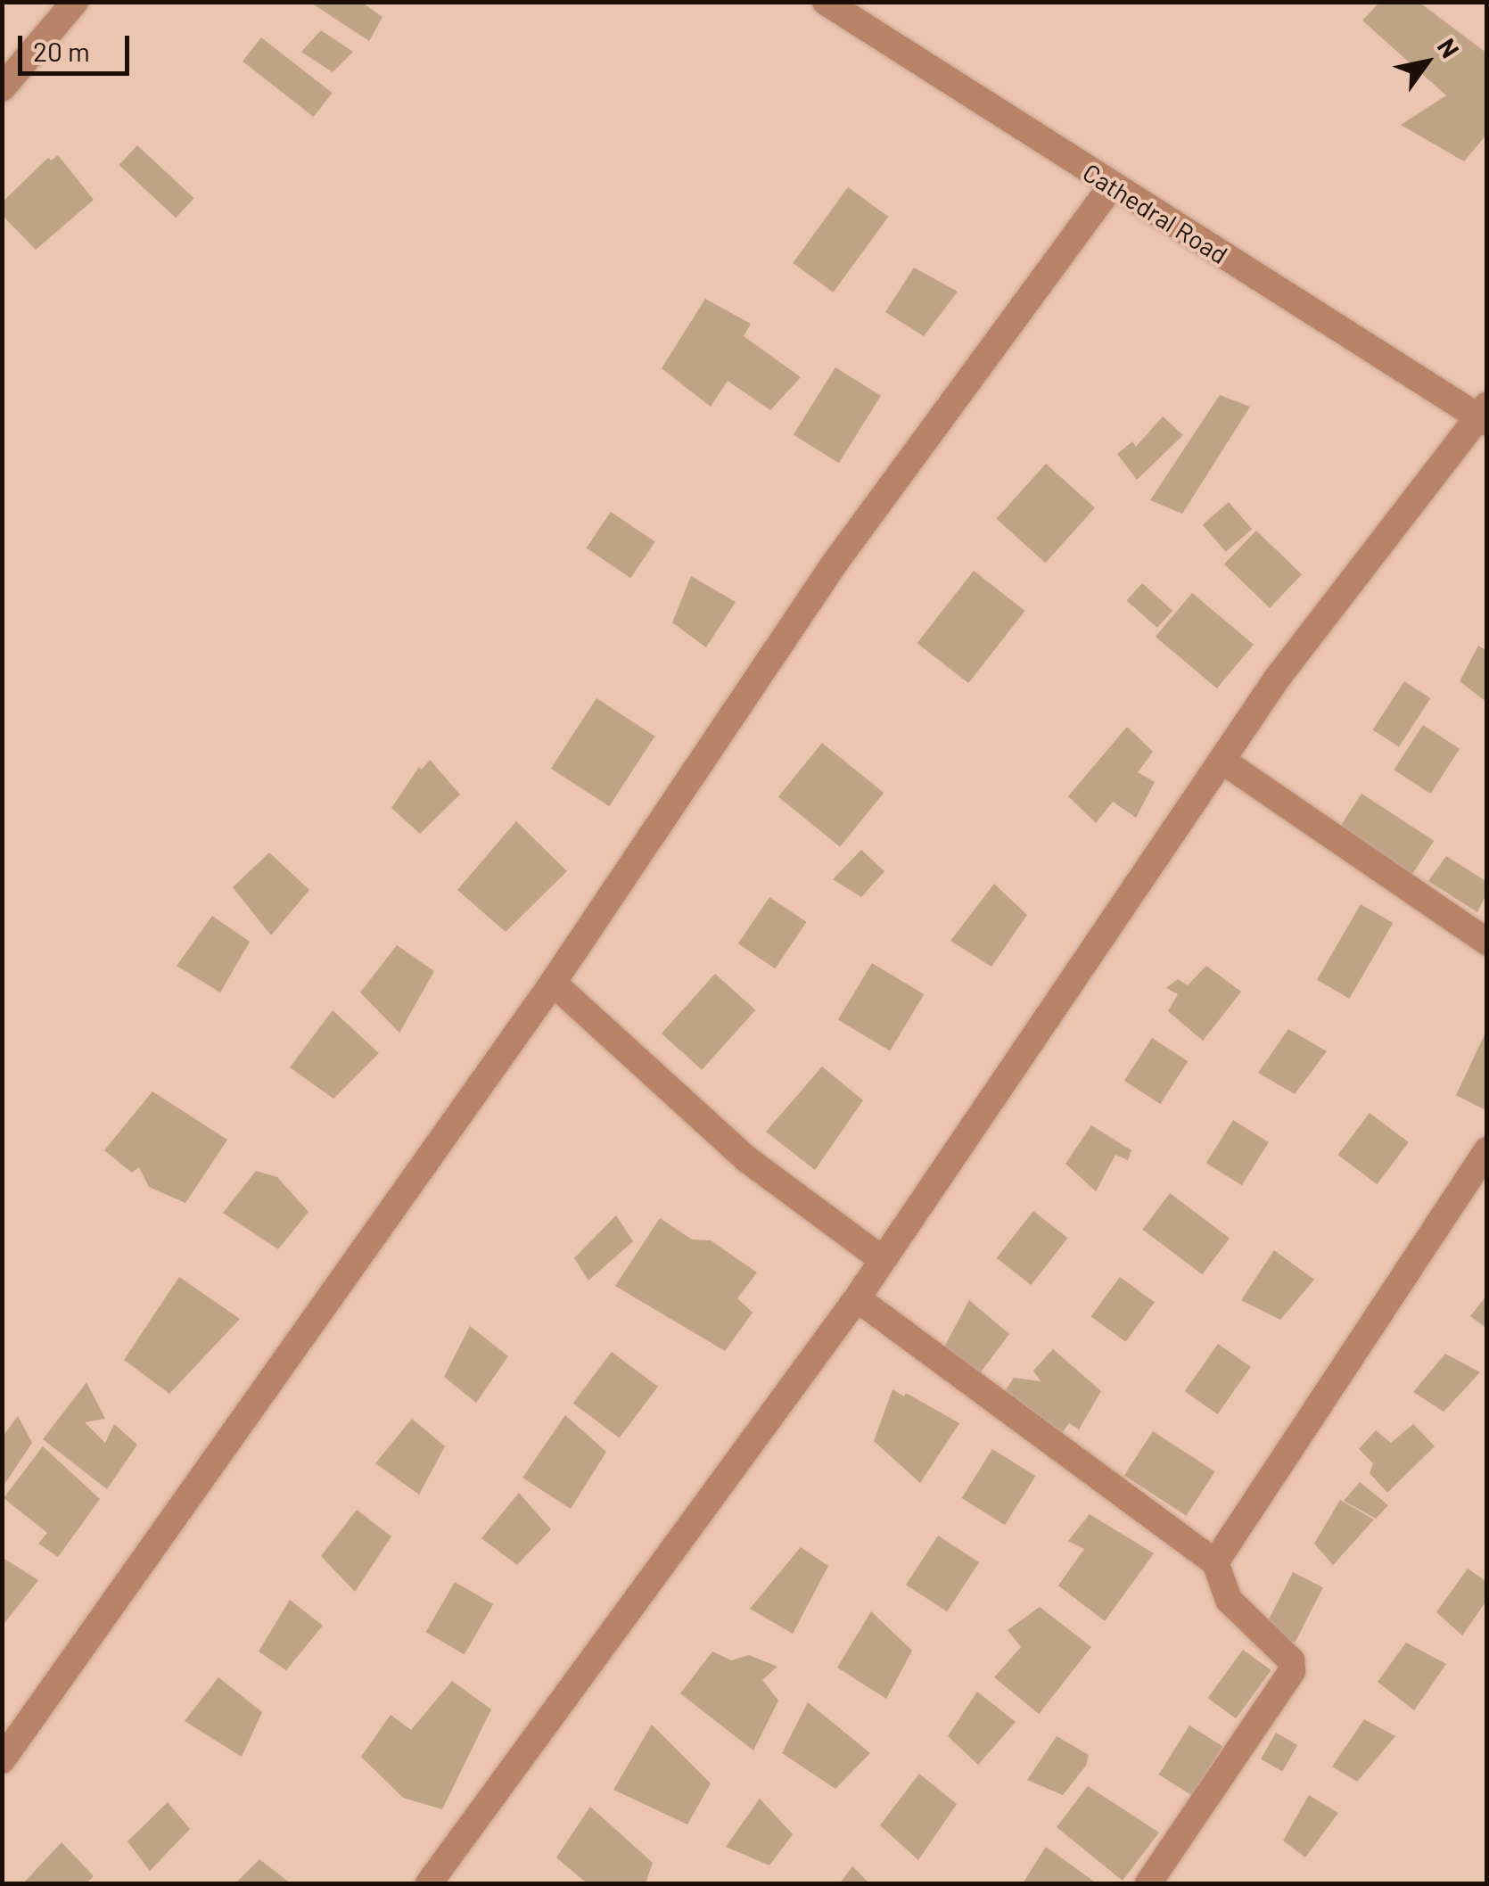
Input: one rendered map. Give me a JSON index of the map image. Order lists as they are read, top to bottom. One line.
{"streets":{"street":["Cathedral Road"]},"scale_bar":"20 m","north":"top right"}
